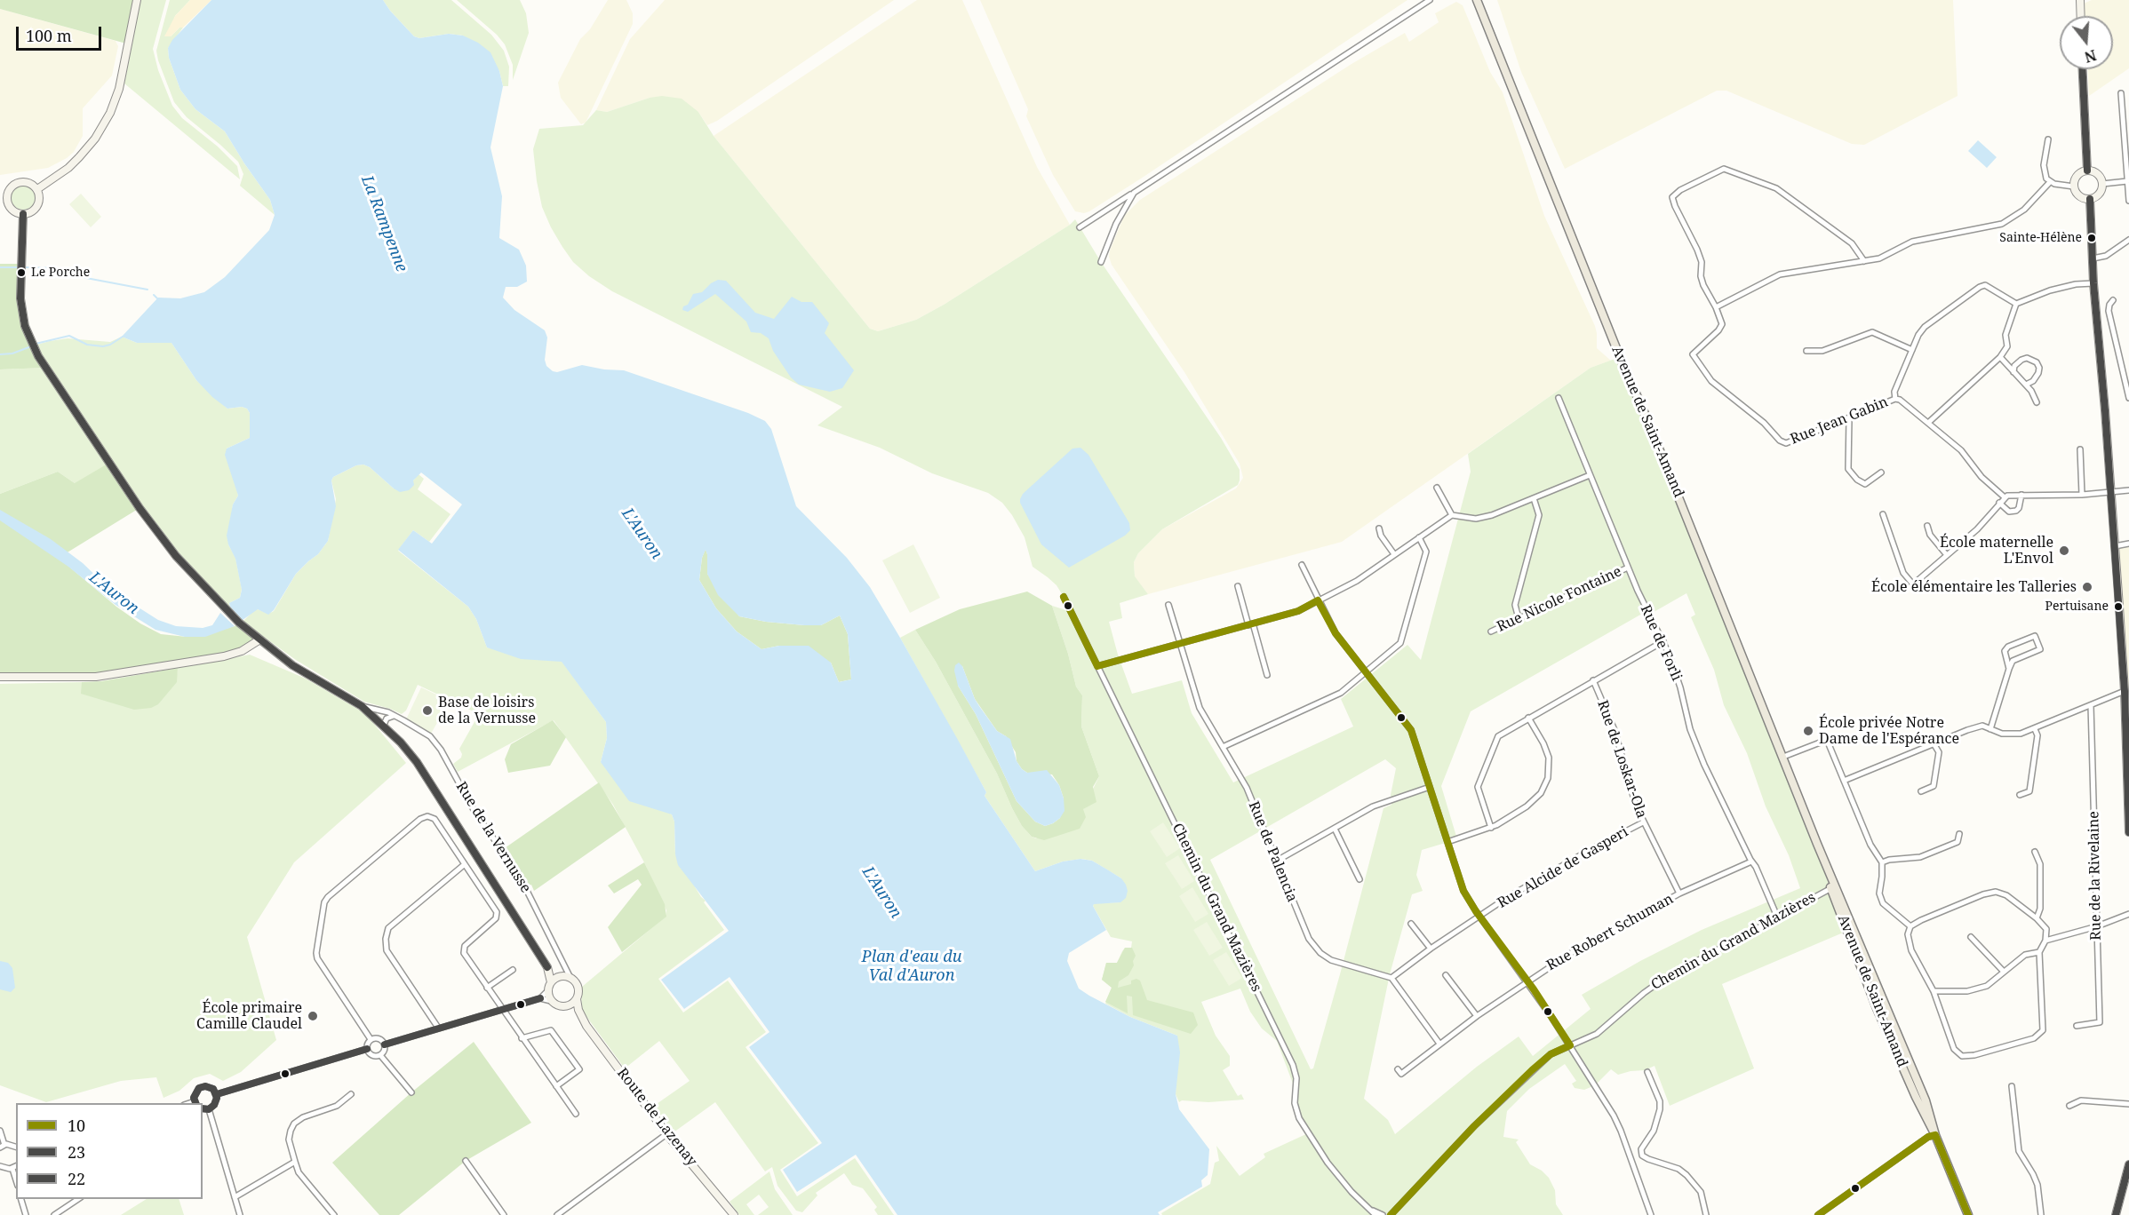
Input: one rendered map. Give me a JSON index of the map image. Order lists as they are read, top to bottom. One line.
{"streets":{"main road":["Avenue de Saint-Amand"],"street":["Rue Jean Gabin","Rue Nicole Fontaine","Rue de Forli","Rue de Loskar-Ola","Rue de la Vernusse","Rue de Palencia","Rue Alcide de Gasperi","Rue de la Rivelaine","Chemin du Grand Mazières","Rue Robert Schuman","Route de Lazenay"]},"crossings":[["Avenue de Saint-Amand","Chemin du Grand Mazières"],["Rue Nicole Fontaine","Rue de Forli"],["Rue de Forli","Chemin du Grand Mazières"],["Rue de Forli","Rue Robert Schuman"],["Rue de Loskar-Ola","Rue Alcide de Gasperi"],["Rue de Loskar-Ola","Rue Robert Schuman"],["Rue de la Vernusse","Route de Lazenay"],["Rue de Palencia","Rue Alcide de Gasperi"]],"water":["La Rampenne","L'Auron","Plan d'eau du Val d'Auron"],"places":["Sainte-Hélène","Le Porche","École maternelle L'Envol","École élémentaire les Talleries","Pertuisane","Base de loisirs de la Vernusse","École privée Notre Dame de l'Espérance","École primaire Camille Claudel"],"lines":["transit line 22","transit line 23","transit line 10"],"legend":["10","23","22"],"scale_bar":"100 m","north":"bottom"}
